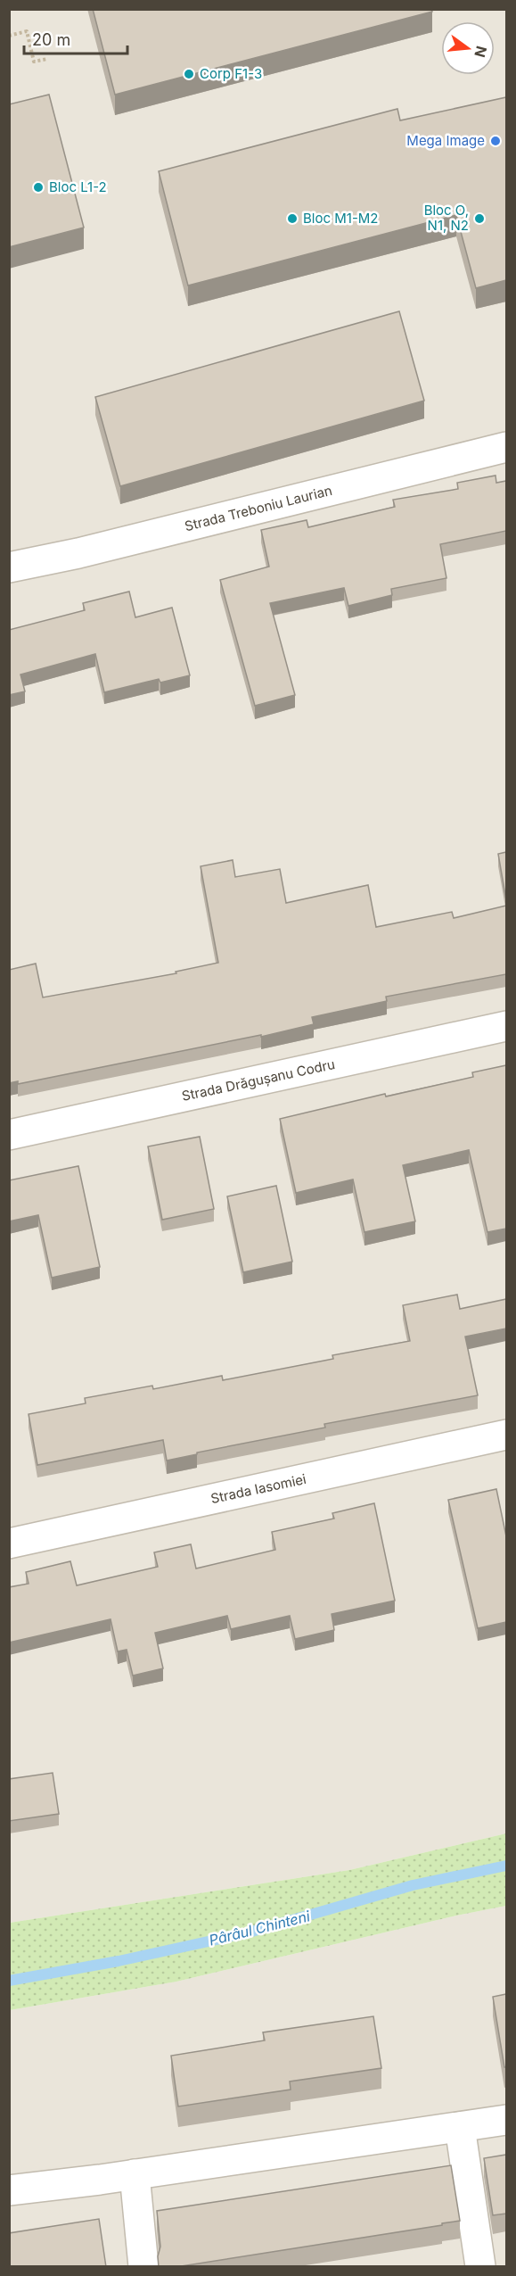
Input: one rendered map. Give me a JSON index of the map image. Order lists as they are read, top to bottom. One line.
{"streets":{"street":["Strada Treboniu Laurian","Strada Drăgușanu Codru","Strada Iasomiei"]},"water":["Pârâul Chinteni"],"places":["Corp F1-3","Mega Image","Bloc L1-2","Bloc M1-M2","Bloc O, N1, N2"],"scale_bar":"20 m","north":"right"}
